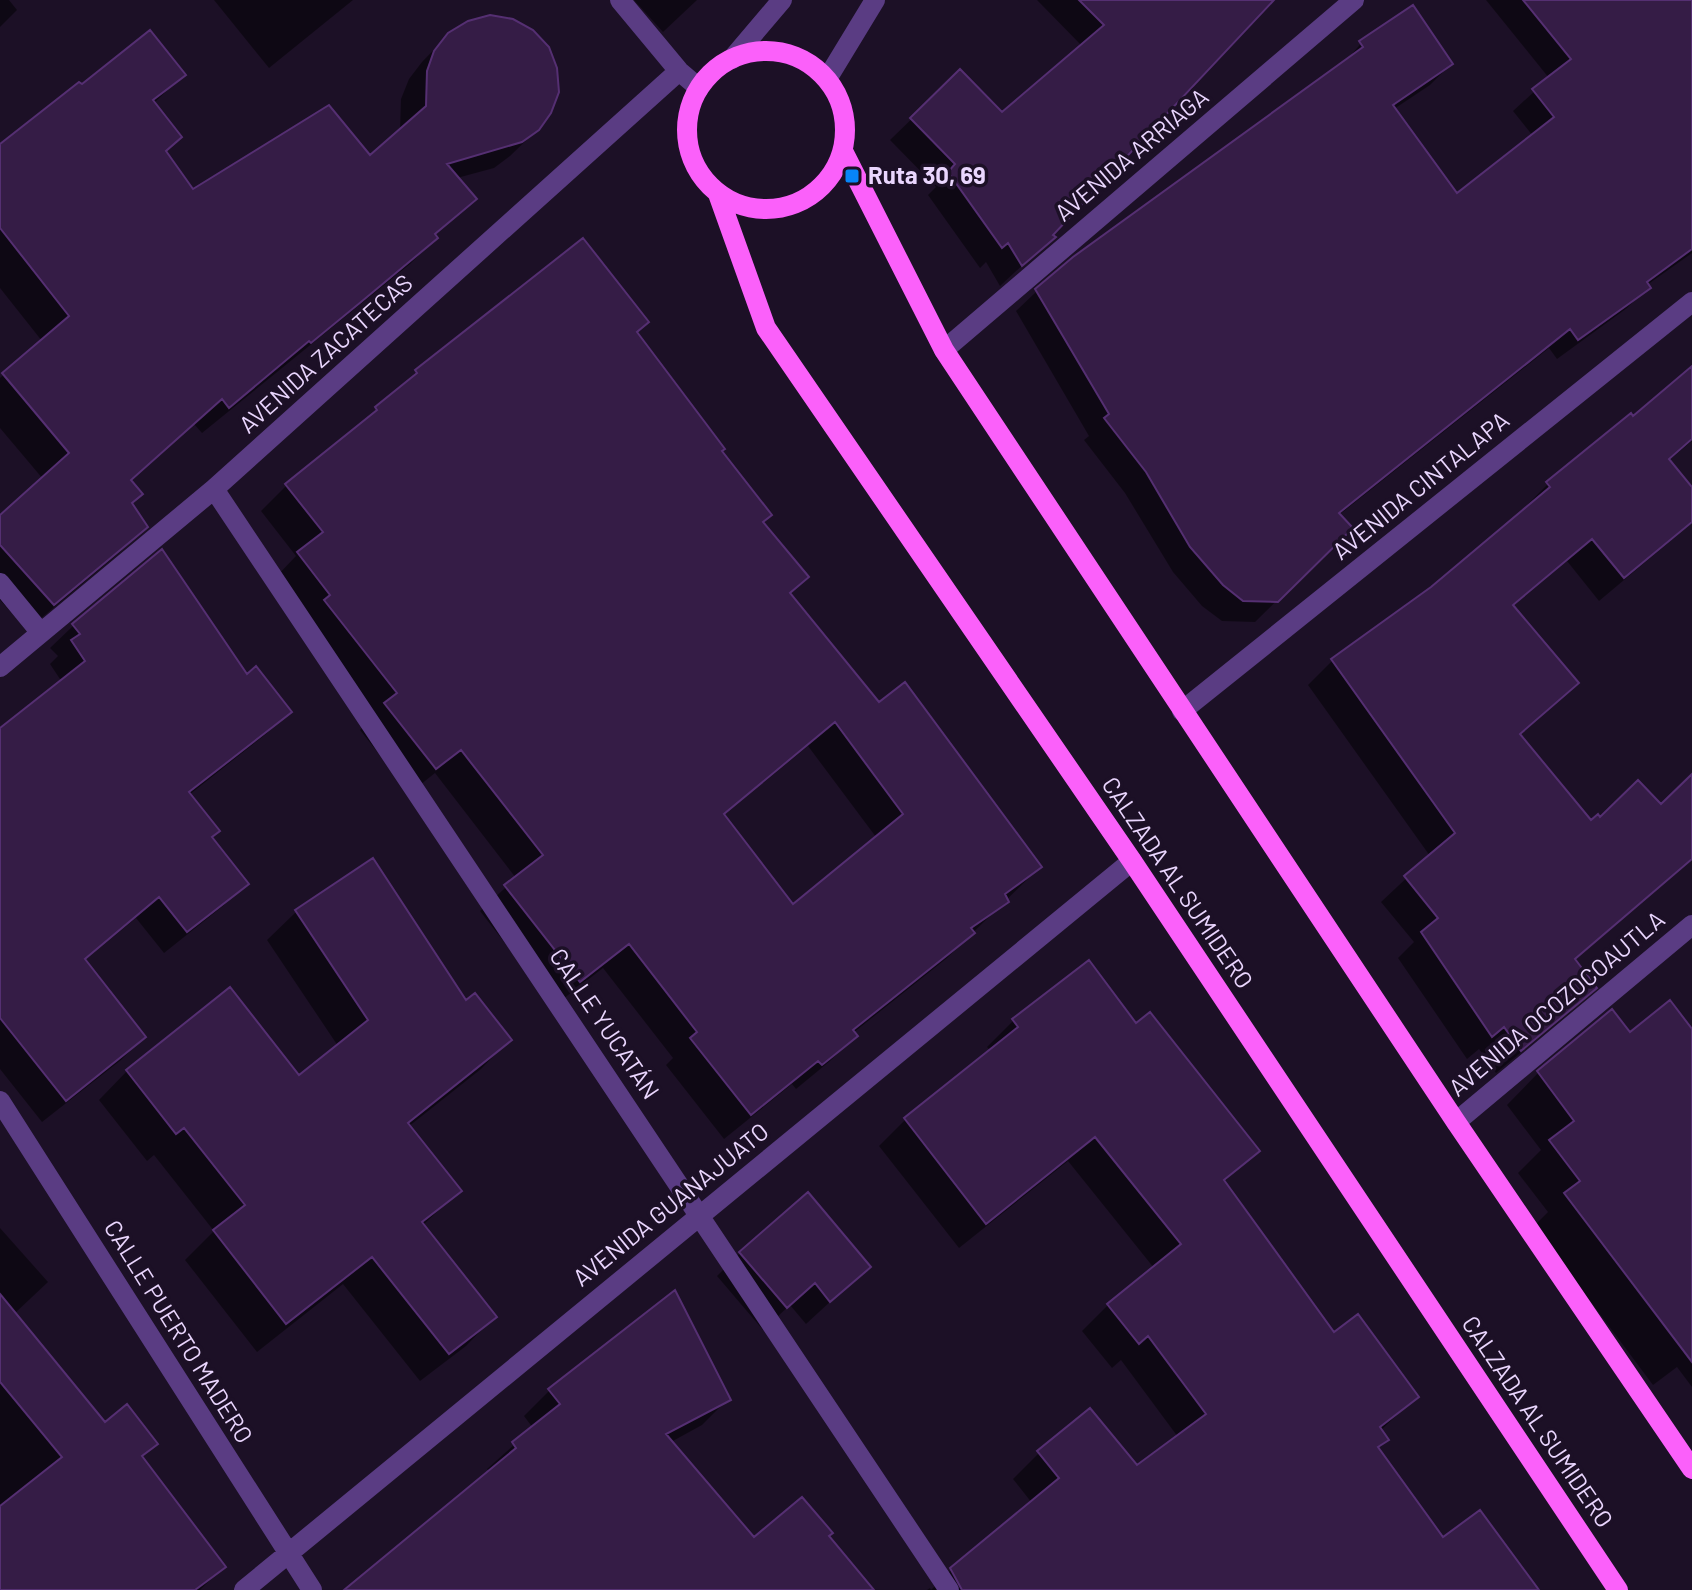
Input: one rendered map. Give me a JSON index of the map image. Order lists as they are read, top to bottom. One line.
{"streets":{"main road":["CALZADA AL SUMIDERO"],"street":["AVENIDA ARRIAGA","AVENIDA ZACATECAS","AVENIDA CINTALAPA","AVENIDA OCOZOCOAUTLA","CALLE YUCATÁN","AVENIDA GUANAJUATO","CALLE PUERTO MADERO"]},"crossings":[["AVENIDA ZACATECAS","CALLE YUCATÁN"],["CALZADA AL SUMIDERO","AVENIDA GUANAJUATO"],["CALLE YUCATÁN","AVENIDA GUANAJUATO"],["AVENIDA GUANAJUATO","CALLE PUERTO MADERO"]],"places":{"transit":["Ruta 30, 69"]}}
